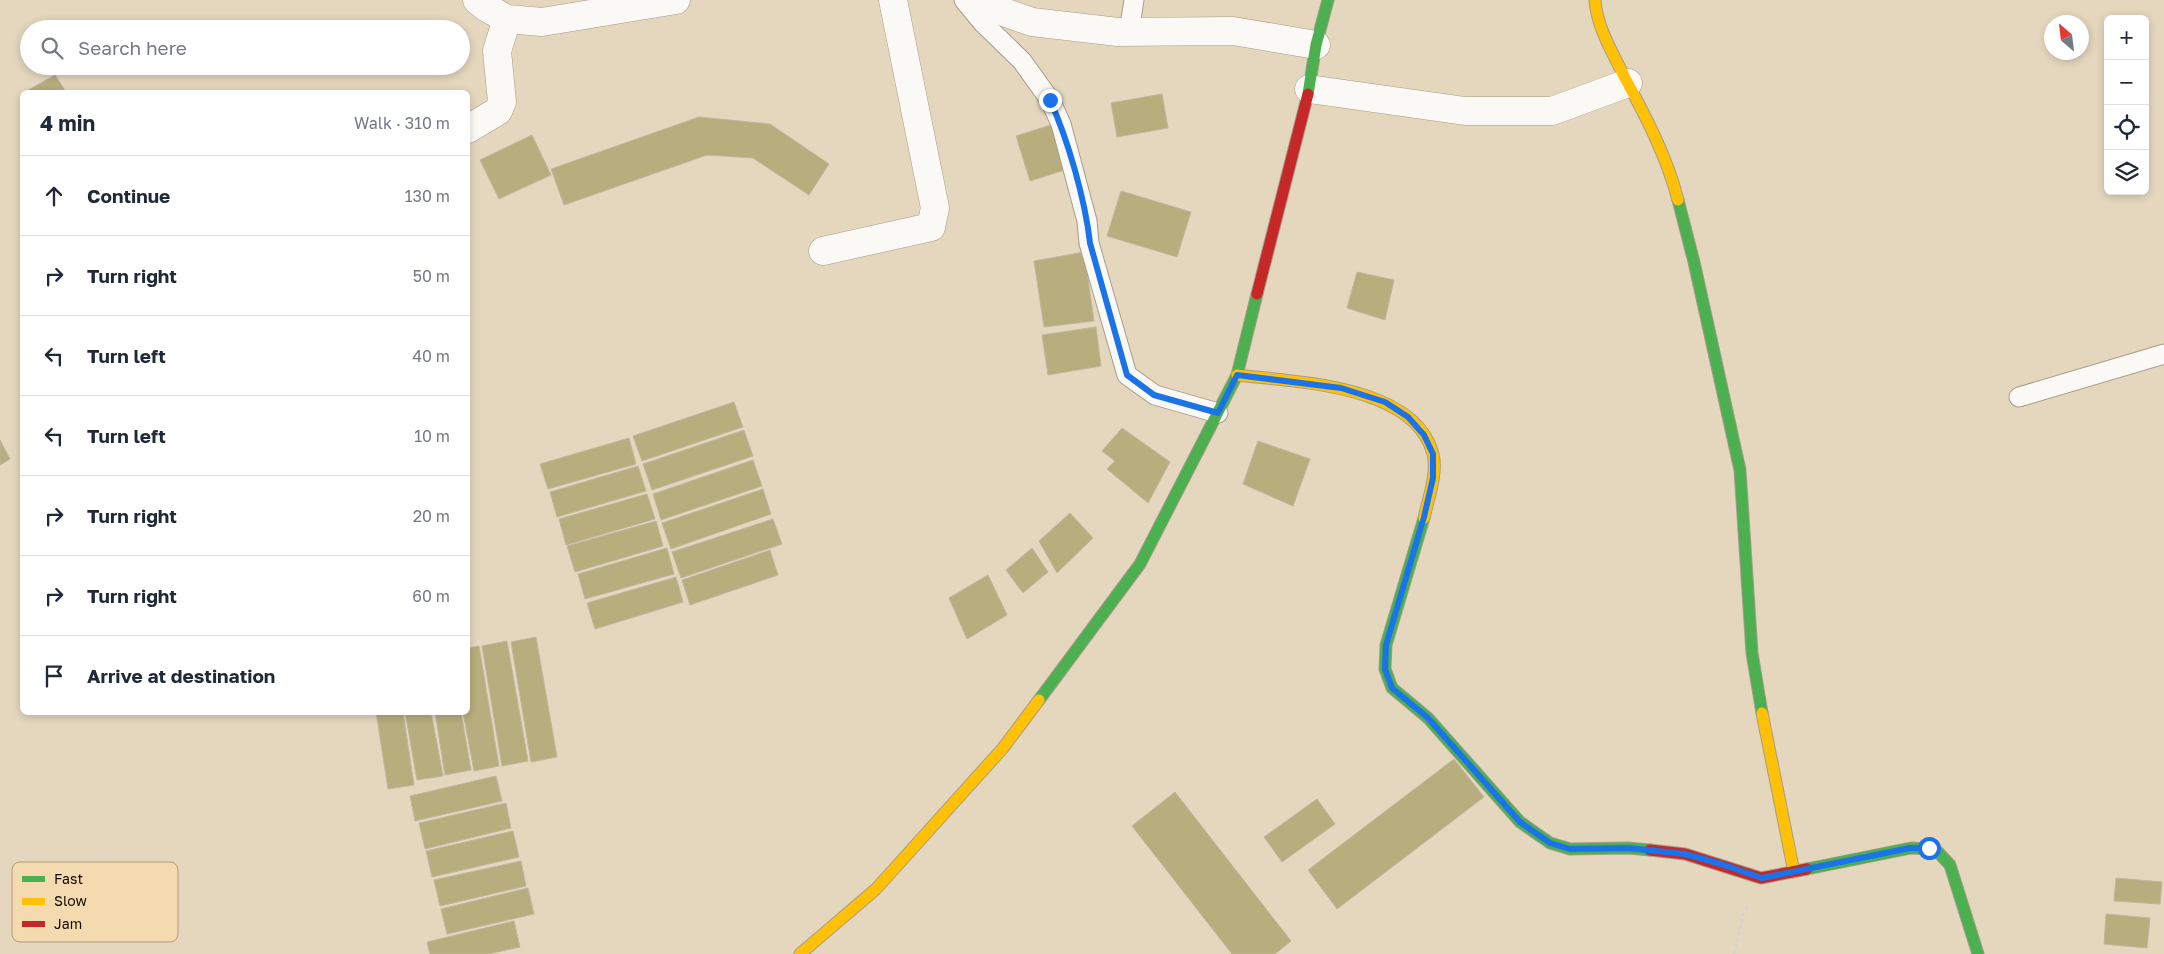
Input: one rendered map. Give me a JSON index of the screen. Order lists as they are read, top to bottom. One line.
{"legend":["Fast","Slow","Jam"],"north":"top left","page":{"map_buttons":["+","−"],"search":"Search here","heading":["4 min","Walk · 310 m"],"list":[["Continue","130 m"],["Turn right","50 m"],["Turn left","40 m"],["Turn left","10 m"],["Turn right","20 m"],["Turn right","60 m"],"Arrive at destination"]}}
